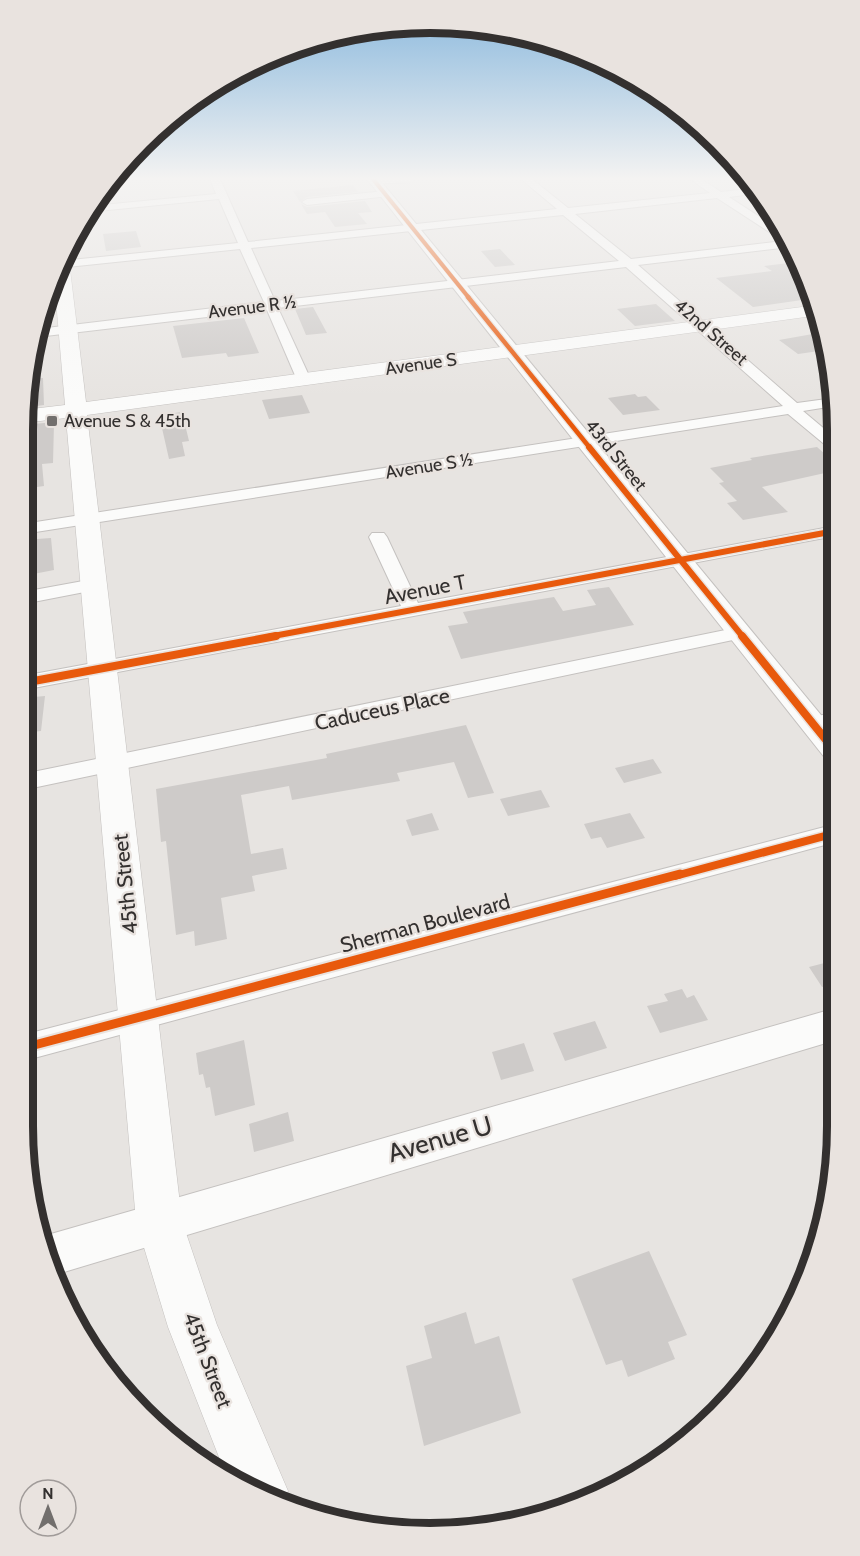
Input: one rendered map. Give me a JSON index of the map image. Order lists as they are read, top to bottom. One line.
{"streets":{"main road":["Avenue S","45th Street"],"street":["Avenue R ½","42nd Street","43rd Street","Avenue S ½","Avenue T","Caduceus Place","Sherman Boulevard","Avenue U"]},"crossings":[["Avenue R ½","42nd Street"],["Avenue R ½","43rd Street"],["Avenue R ½","45th Street"],["42nd Street","Avenue S"],["42nd Street","Avenue S ½"],["Avenue S","43rd Street"],["Avenue S","45th Street"],["43rd Street","Avenue S ½"],["43rd Street","Avenue T"],["43rd Street","Caduceus Place"],["Avenue S ½","45th Street"],["Avenue T","45th Street"],["Caduceus Place","45th Street"],["45th Street","Sherman Boulevard"],["45th Street","Avenue U"]],"places":{"transit":["Avenue S & 45th"]},"north":"top"}
